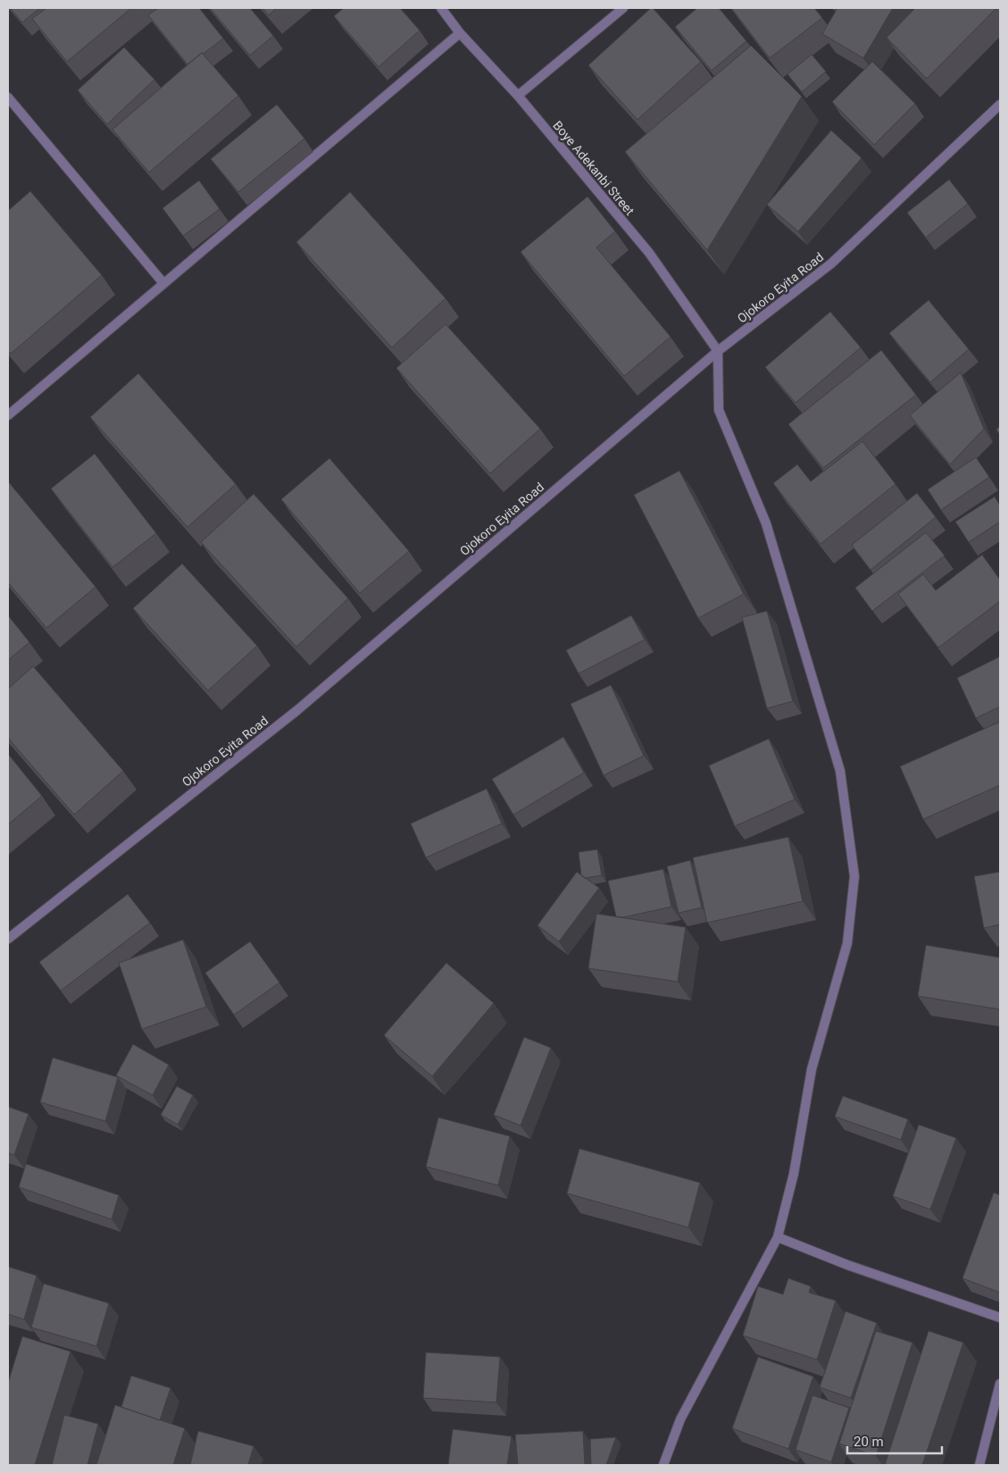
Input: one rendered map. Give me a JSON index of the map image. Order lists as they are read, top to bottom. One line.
{"streets":{"street":["Boye Adekanbi Street","Ojokoro Eyita Road"]},"crossings":[["Boye Adekanbi Street","Ojokoro Eyita Road"]],"scale_bar":"20 m"}
